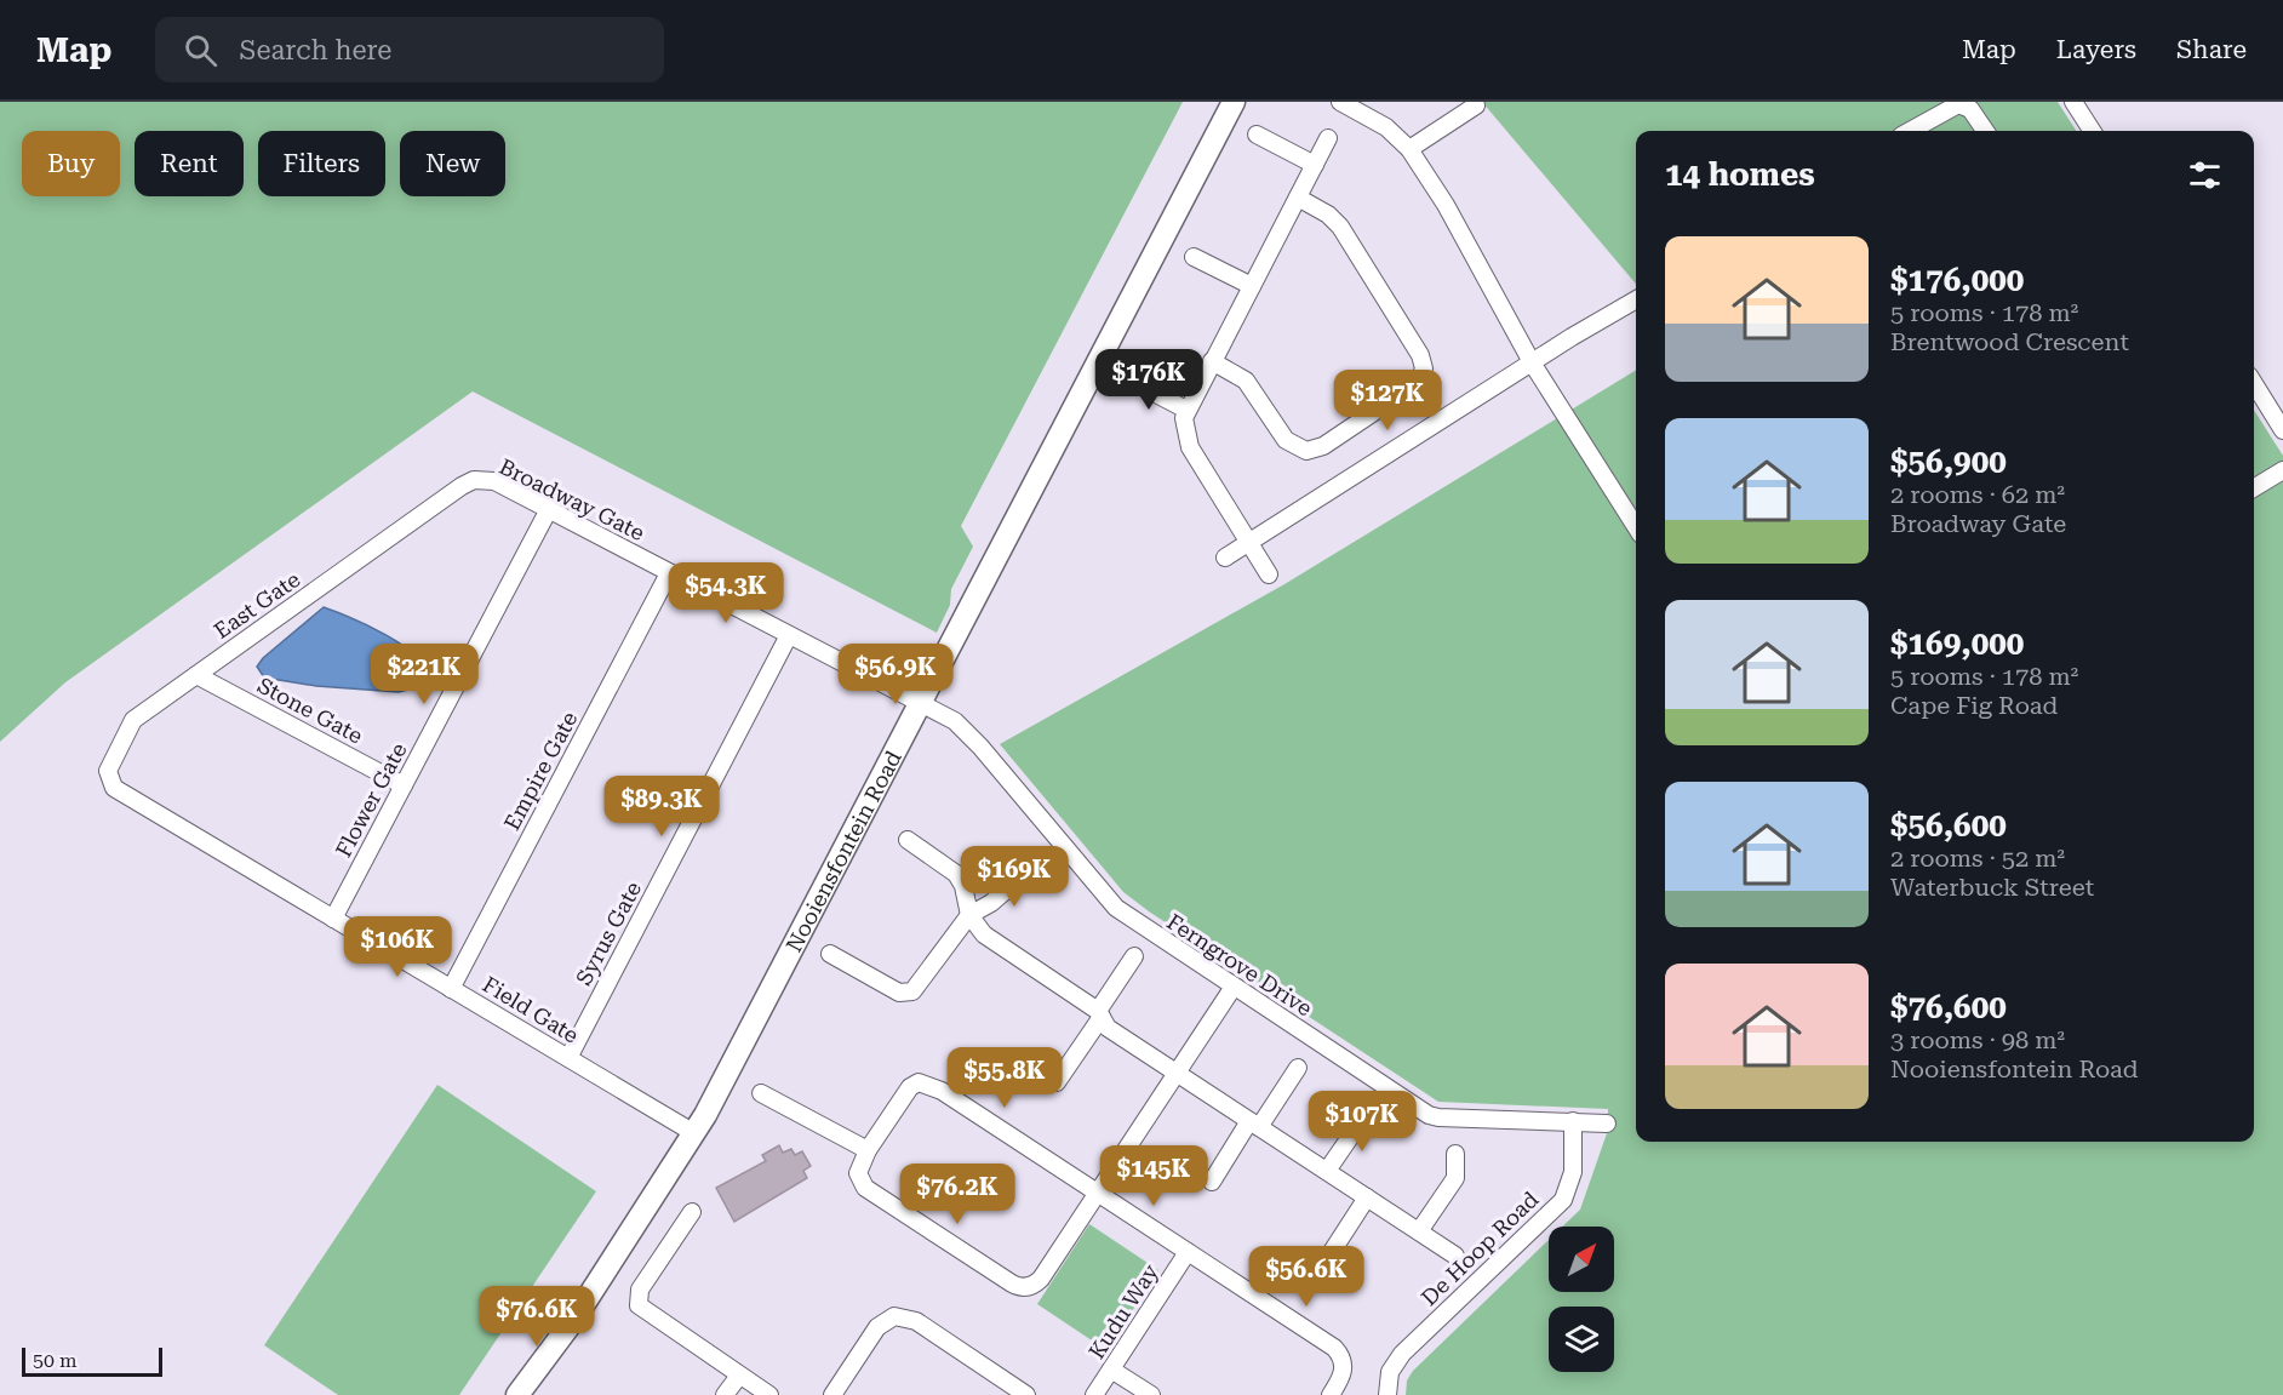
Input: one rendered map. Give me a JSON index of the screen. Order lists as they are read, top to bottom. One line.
{"streets":{"street":["Broadway Gate","East Gate","Stone Gate","Empire Gate","Flower Gate","Nooiensfontein Road","Syrus Gate","Ferngrove Drive","Field Gate","De Hoop Road","Kudu Way"]},"crossings":[["Broadway Gate","East Gate"],["Broadway Gate","Empire Gate"],["Broadway Gate","Flower Gate"],["Broadway Gate","Nooiensfontein Road"],["Broadway Gate","Syrus Gate"],["Broadway Gate","Ferngrove Drive"],["East Gate","Stone Gate"],["East Gate","Field Gate"],["Stone Gate","Flower Gate"],["Empire Gate","Field Gate"],["Flower Gate","Field Gate"],["Nooiensfontein Road","Ferngrove Drive"],["Nooiensfontein Road","Field Gate"],["Syrus Gate","Field Gate"],["Ferngrove Drive","De Hoop Road"]],"scale_bar":"50 m","north":"top right","page":{"header":"Map","search":"Search here","nav":["Map","Layers","Share"],"chip":["Buy","Rent","Filters","New"],"heading":"14 homes","list":[{"name":"$176,000","note":"5 rooms · 178 m² · Brentwood Crescent"},{"name":"$56,900","note":"2 rooms · 62 m² · Broadway Gate"},{"name":"$169,000","note":"5 rooms · 178 m² · Cape Fig Road"},{"name":"$56,600","note":"2 rooms · 52 m² · Waterbuck Street"},{"name":"$76,600","note":"3 rooms · 98 m² · Nooiensfontein Road"}],"price":["$176K","$127K","$54.3K","$221K","$56.9K","$89.3K","$169K","$106K","$55.8K","$107K","$145K","$76.2K","$56.6K","$76.6K"],"scale":"50 m"}}
